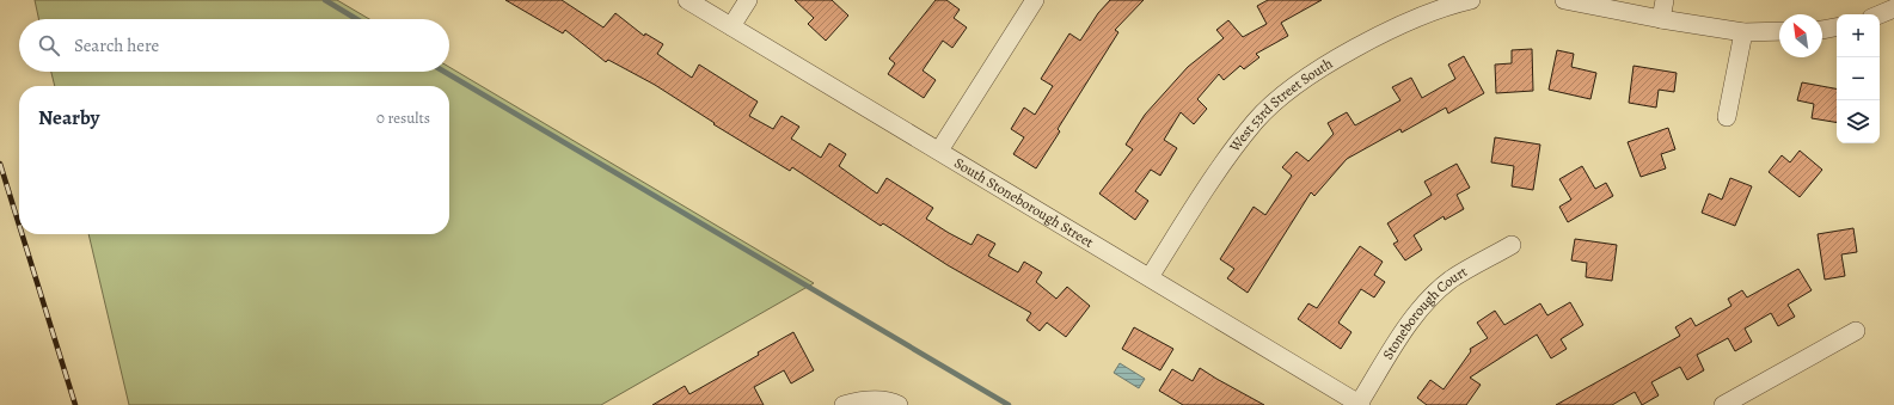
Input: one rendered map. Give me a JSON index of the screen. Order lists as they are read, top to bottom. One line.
{"streets":{"street":["West 53rd Street South","South Stoneborough Street","Stoneborough Court"]},"crossings":[["West 53rd Street South","South Stoneborough Street"],["South Stoneborough Street","Stoneborough Court"]],"north":"top left","page":{"map_buttons":["+","−"],"search":"Search here","heading":["Nearby","0 results"]}}
